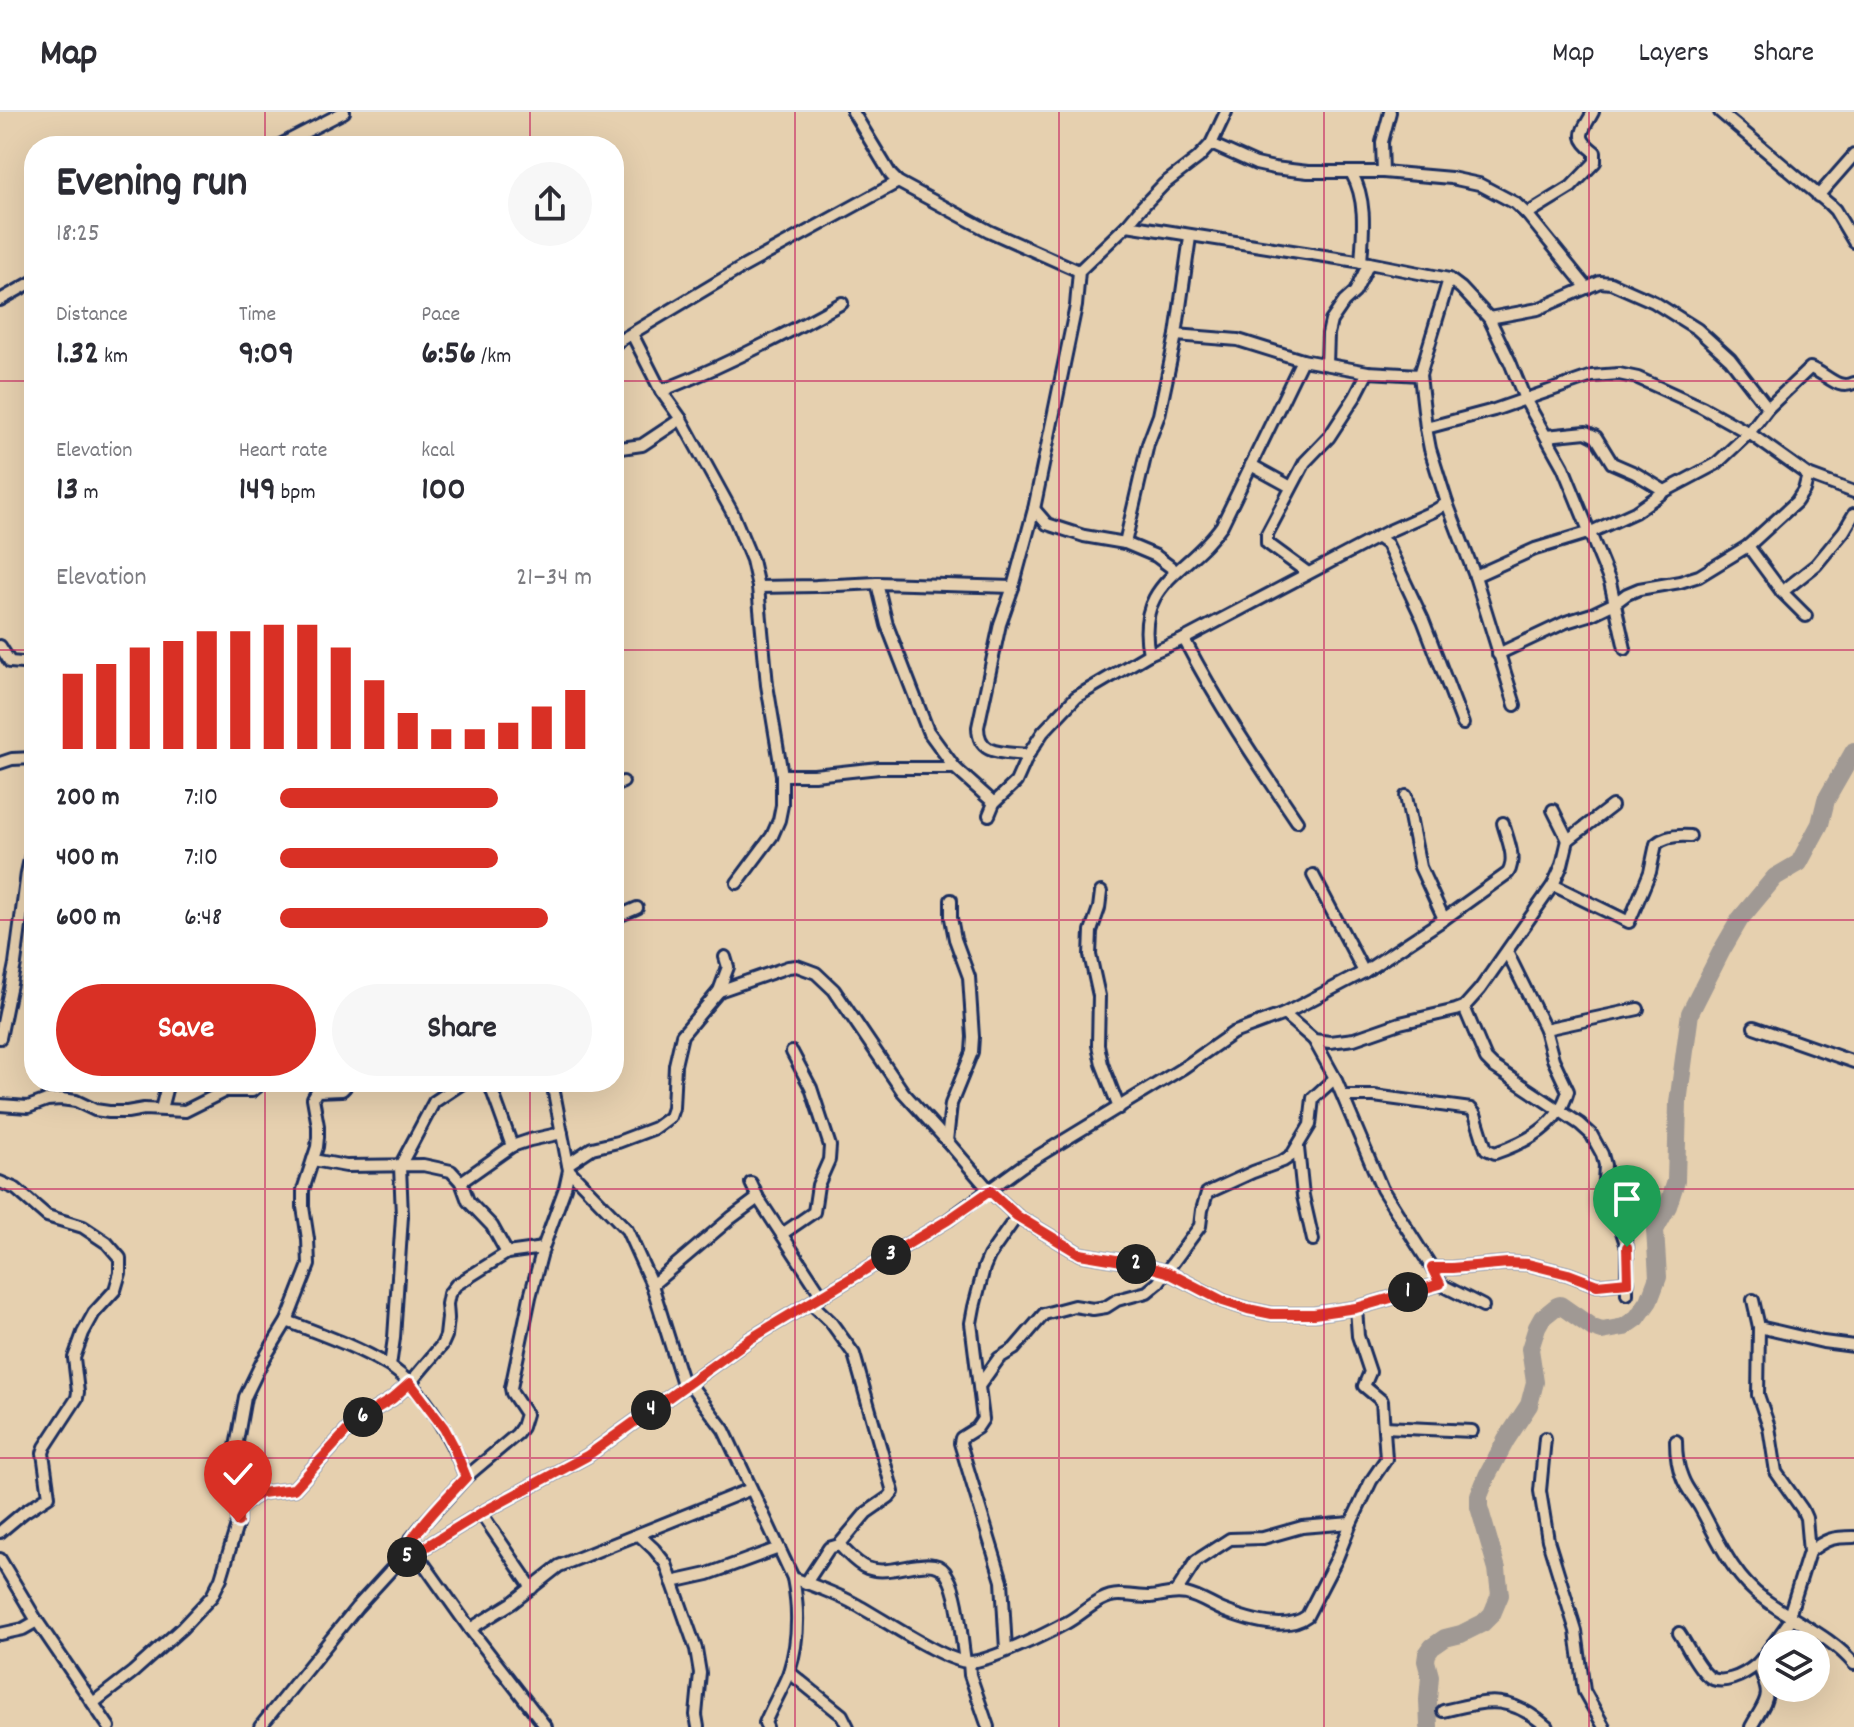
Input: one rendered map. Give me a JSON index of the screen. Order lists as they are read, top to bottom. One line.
{"page":{"header":"Map","nav":["Map","Layers","Share"],"heading":["Evening run","18:25"],"stats":[["Distance","1.32 km"],["Time","9:09"],["Pace","6:56 /km"],["Elevation","13 m"],["Heart rate","149 bpm"],["kcal","100"]],"chart":["Elevation","21–34 m"],"list":[{"name":"200 m","note":"7:10"},{"name":"400 m","note":"7:10"},{"name":"600 m","note":"6:48"}],"buttons":["Save","Share"],"pins":["3","2","1","4","6","5"]}}
